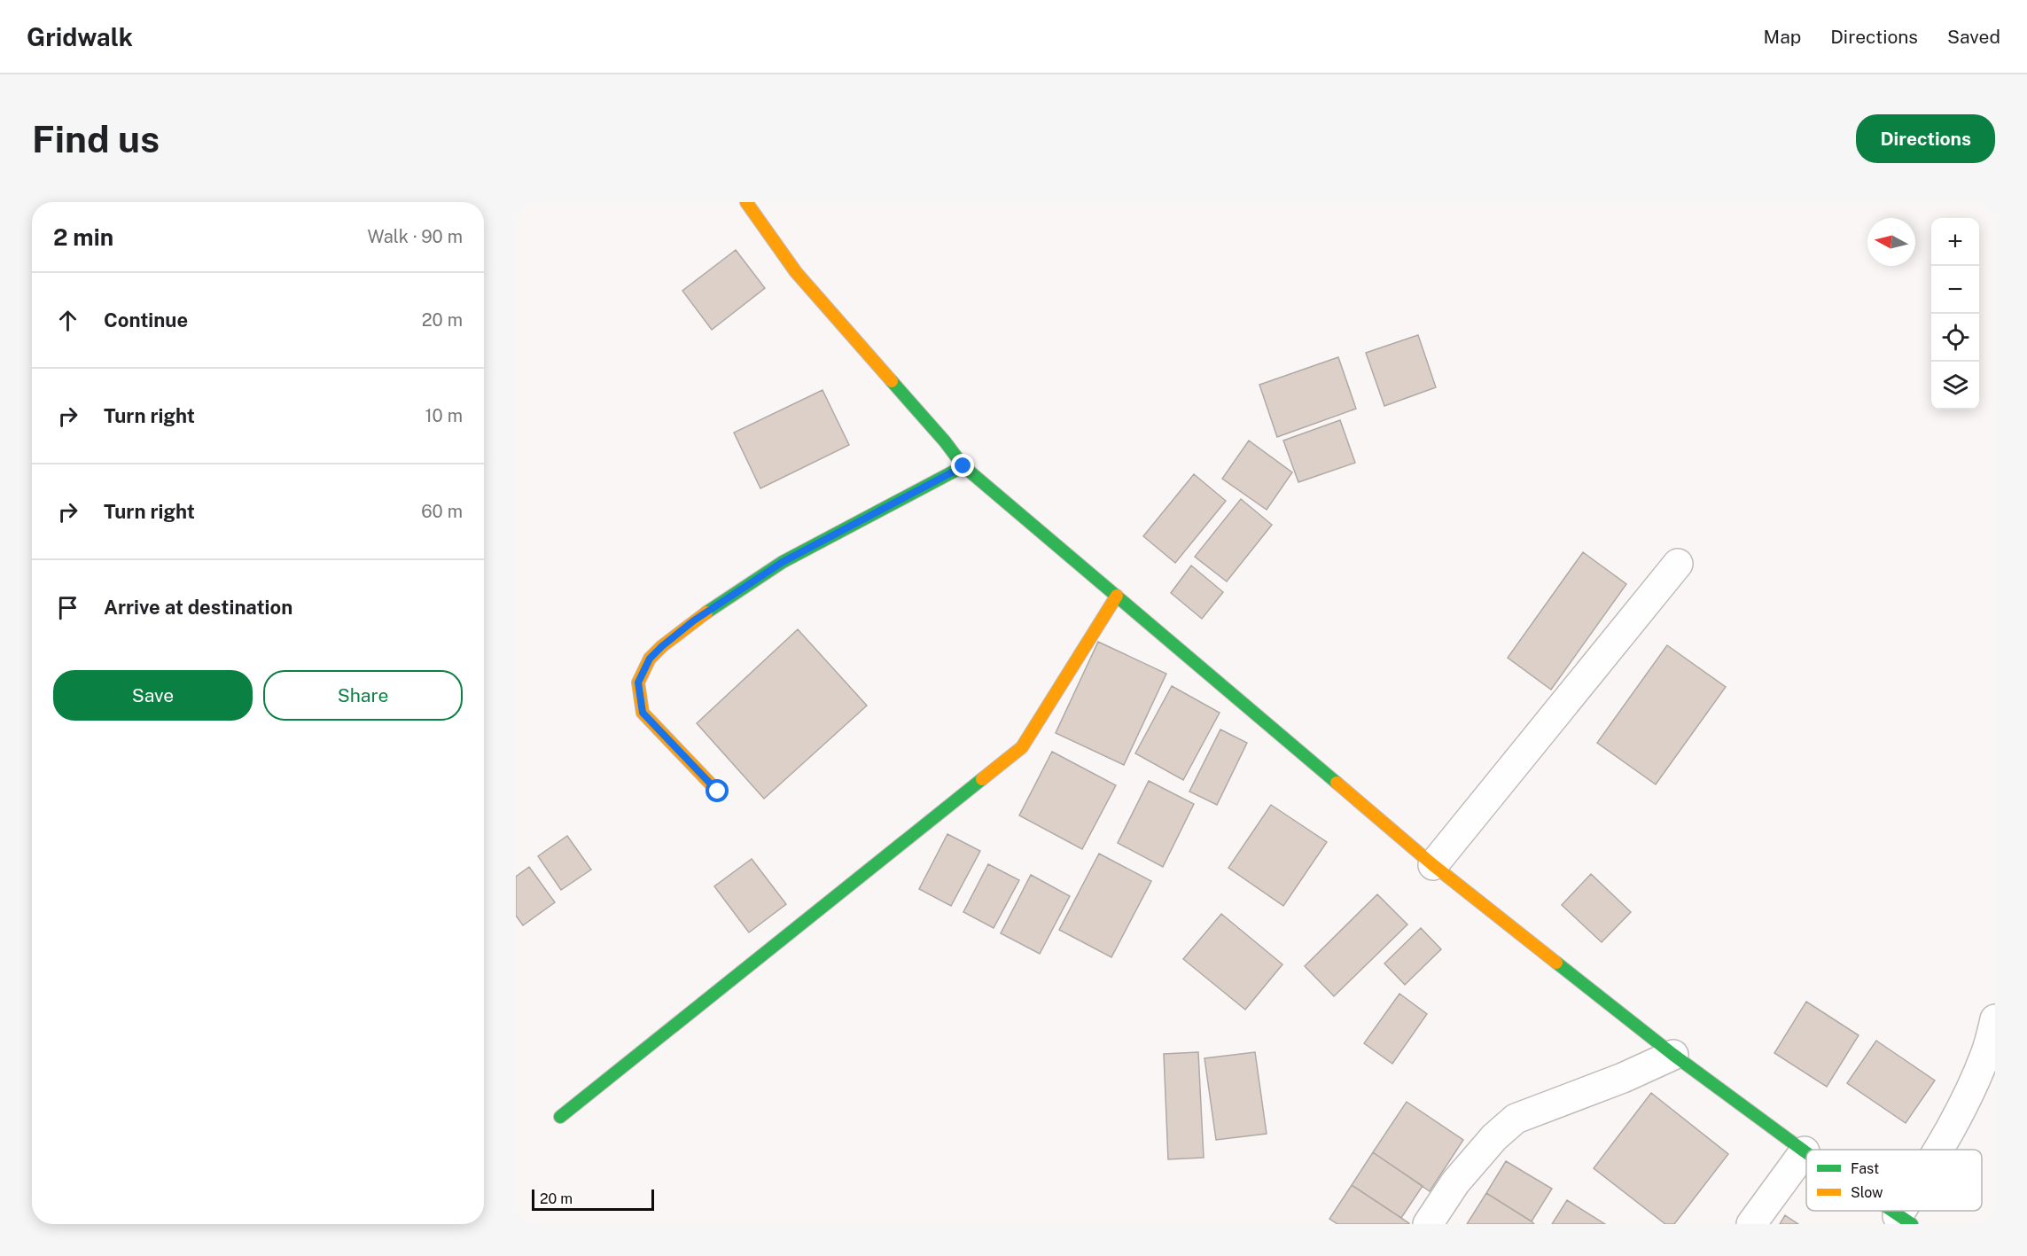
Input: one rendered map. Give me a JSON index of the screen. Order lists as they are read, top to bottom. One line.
{"legend":["Fast","Slow"],"scale_bar":"20 m","north":"left","page":{"header":"Gridwalk","nav":["Map","Directions","Saved"],"buttons":["Directions",["Save","Share"]],"title":"Find us","heading":["2 min","Walk · 90 m"],"map_buttons":["+","−"],"list":[["Continue","20 m"],["Turn right","10 m"],["Turn right","60 m"],"Arrive at destination"],"scale":"20 m"}}
